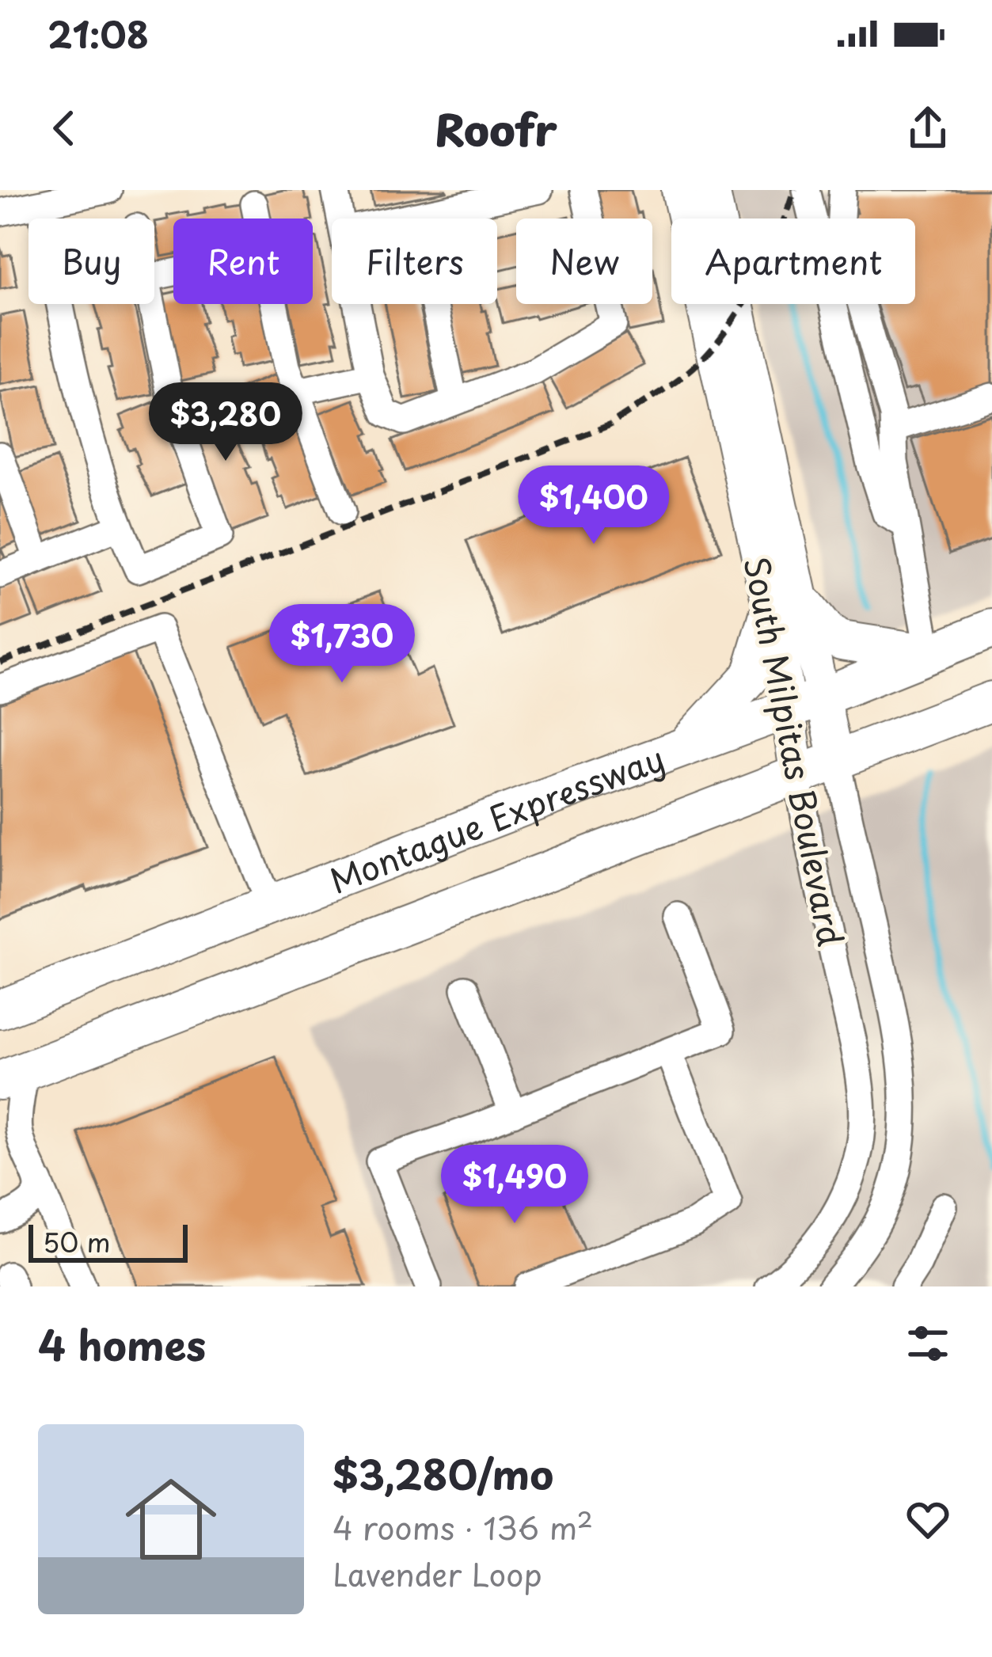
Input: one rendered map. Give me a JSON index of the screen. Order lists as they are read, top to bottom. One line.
{"streets":{"highway":["Montague Expressway"],"main road":["South Milpitas Boulevard"]},"crossings":[["South Milpitas Boulevard","Montague Expressway"]],"scale_bar":"50 m","page":{"status":"21:08","header":"Roofr","chip":["Buy","Rent","Filters","New","Apartment"],"price":["$3,280","$1,400","$1,730","$1,490"],"scale":"50 m","heading":"4 homes","list":[{"name":"$3,280/mo","note":"4 rooms · 136 m² · Lavender Loop"}]}}
